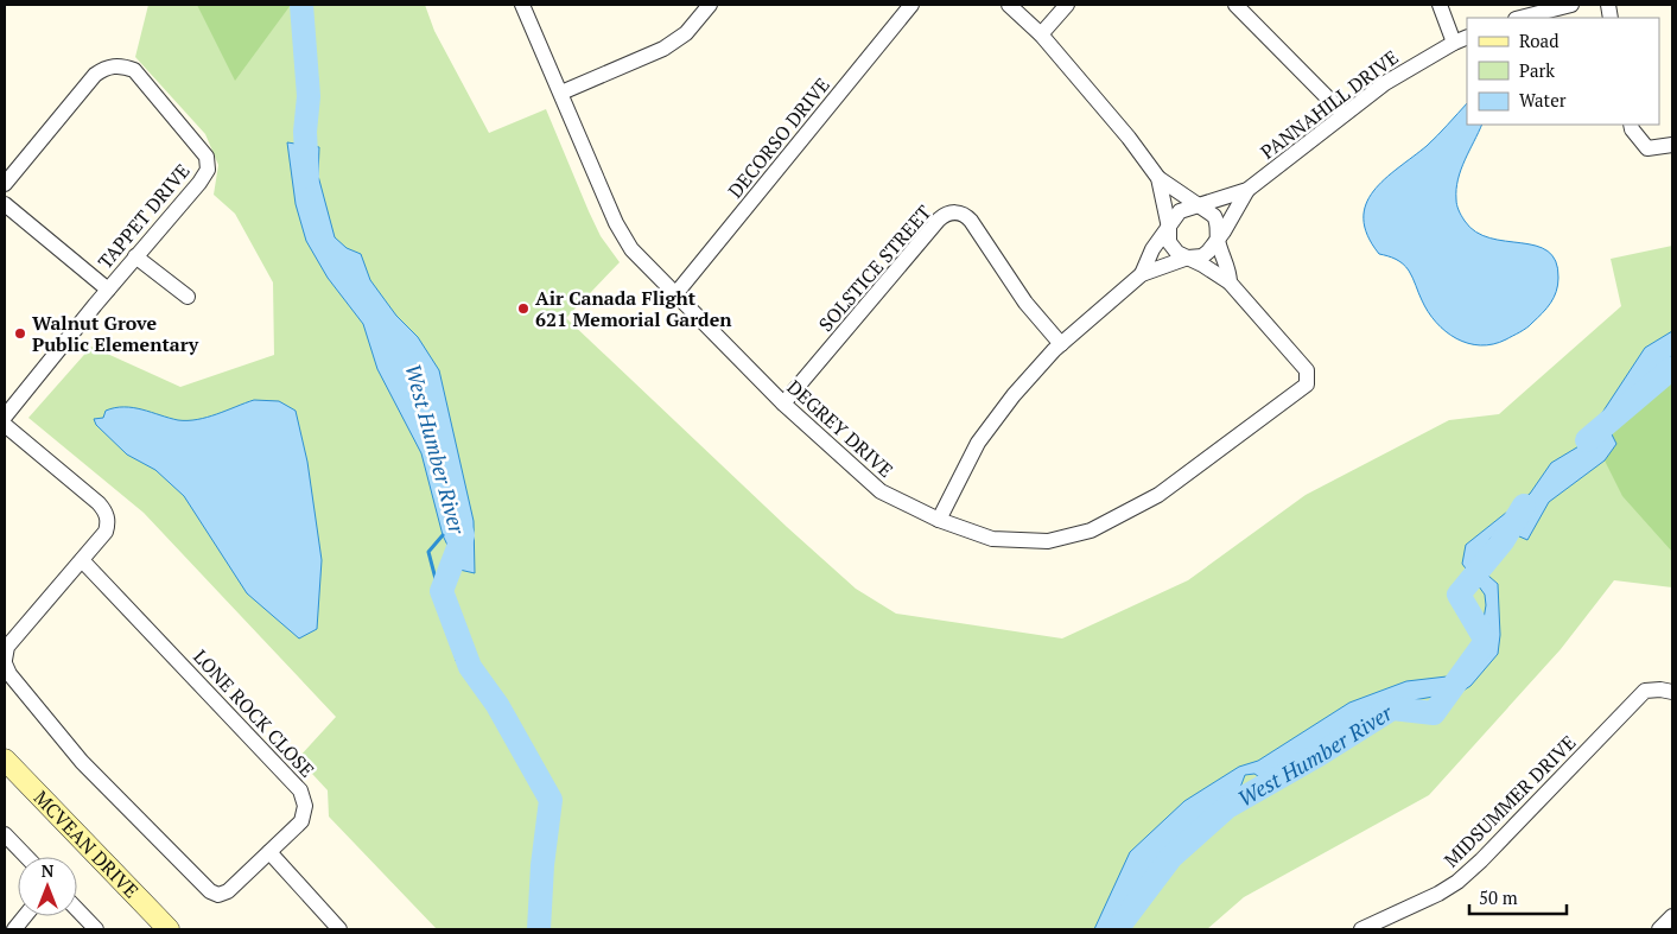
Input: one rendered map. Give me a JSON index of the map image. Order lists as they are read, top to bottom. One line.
{"streets":{"main road":["MCVEAN DRIVE"],"street":["PANNAHILL DRIVE","DECORSO DRIVE","TAPPET DRIVE","SOLSTICE STREET","DEGREY DRIVE","LONE ROCK CLOSE","MIDSUMMER DRIVE"]},"crossings":[["PANNAHILL DRIVE","SOLSTICE STREET"],["PANNAHILL DRIVE","DEGREY DRIVE"],["DECORSO DRIVE","DEGREY DRIVE"],["SOLSTICE STREET","DEGREY DRIVE"]],"water":["West Humber River"],"places":["Air Canada Flight 621 Memorial Garden","Walnut Grove Public Elementary"],"legend":["Road","Park","Water"],"scale_bar":"50 m","north":"top"}
